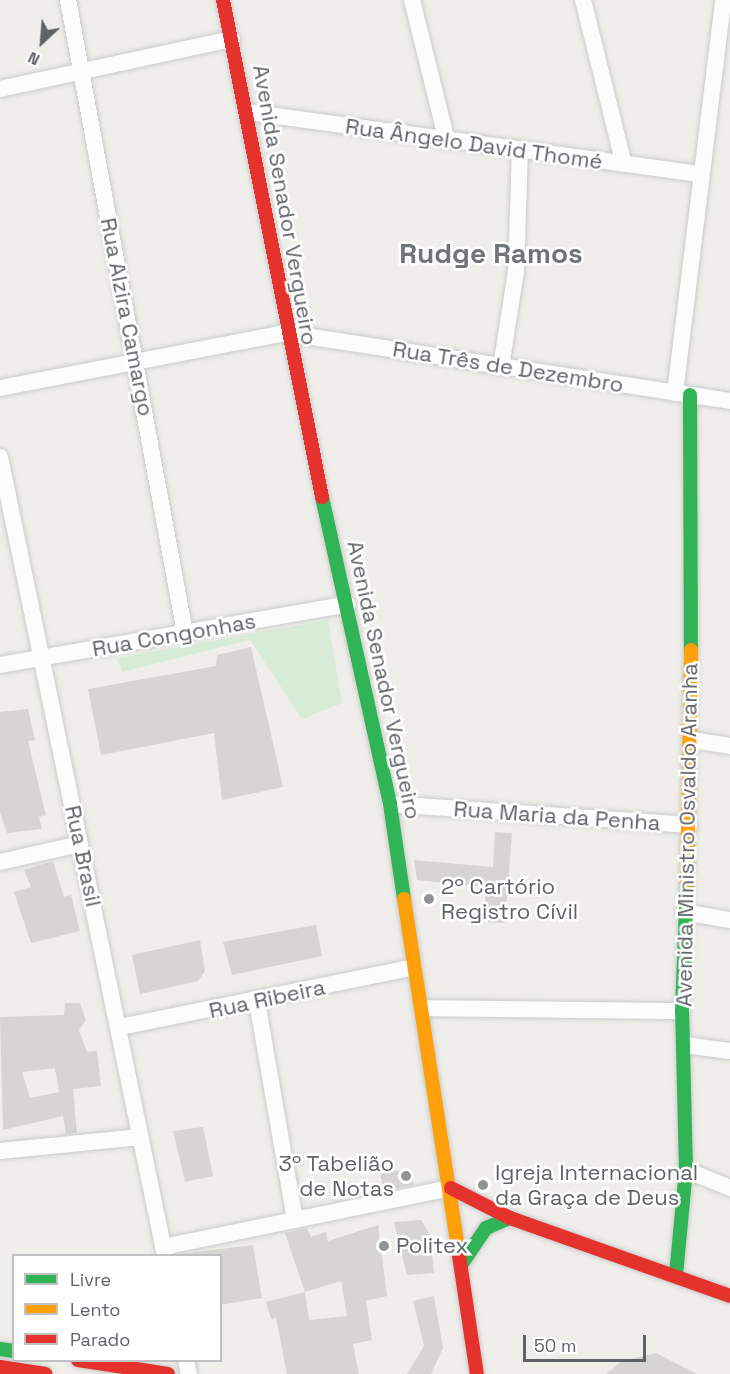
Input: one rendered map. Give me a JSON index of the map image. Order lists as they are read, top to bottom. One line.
{"streets":{"main road":["Avenida Senador Vergueiro","Avenida Ministro Osvaldo Aranha"],"street":["Rua Ângelo David Thomé","Rua Alzira Camargo","Rua Três de Dezembro","Rua Congonhas","Rua Maria da Penha","Rua Brasil","Rua Ribeira"]},"crossings":[["Rua Ângelo David Thomé","Avenida Senador Vergueiro"],["Rua Ângelo David Thomé","Avenida Ministro Osvaldo Aranha"],["Avenida Senador Vergueiro","Rua Três de Dezembro"],["Avenida Senador Vergueiro","Rua Congonhas"],["Avenida Senador Vergueiro","Rua Maria da Penha"],["Avenida Senador Vergueiro","Rua Ribeira"],["Rua Alzira Camargo","Rua Três de Dezembro"],["Rua Alzira Camargo","Rua Congonhas"],["Rua Três de Dezembro","Avenida Ministro Osvaldo Aranha"],["Rua Congonhas","Rua Brasil"],["Rua Maria da Penha","Avenida Ministro Osvaldo Aranha"],["Rua Brasil","Rua Ribeira"]],"districts":["Rudge Ramos"],"places":["2º Cartório Registro Cívil","3º Tabelião de Notas","Igreja Internacional da Graça de Deus","Politex"],"legend":["Livre","Lento","Parado"],"scale_bar":"50 m","north":"bottom left"}
